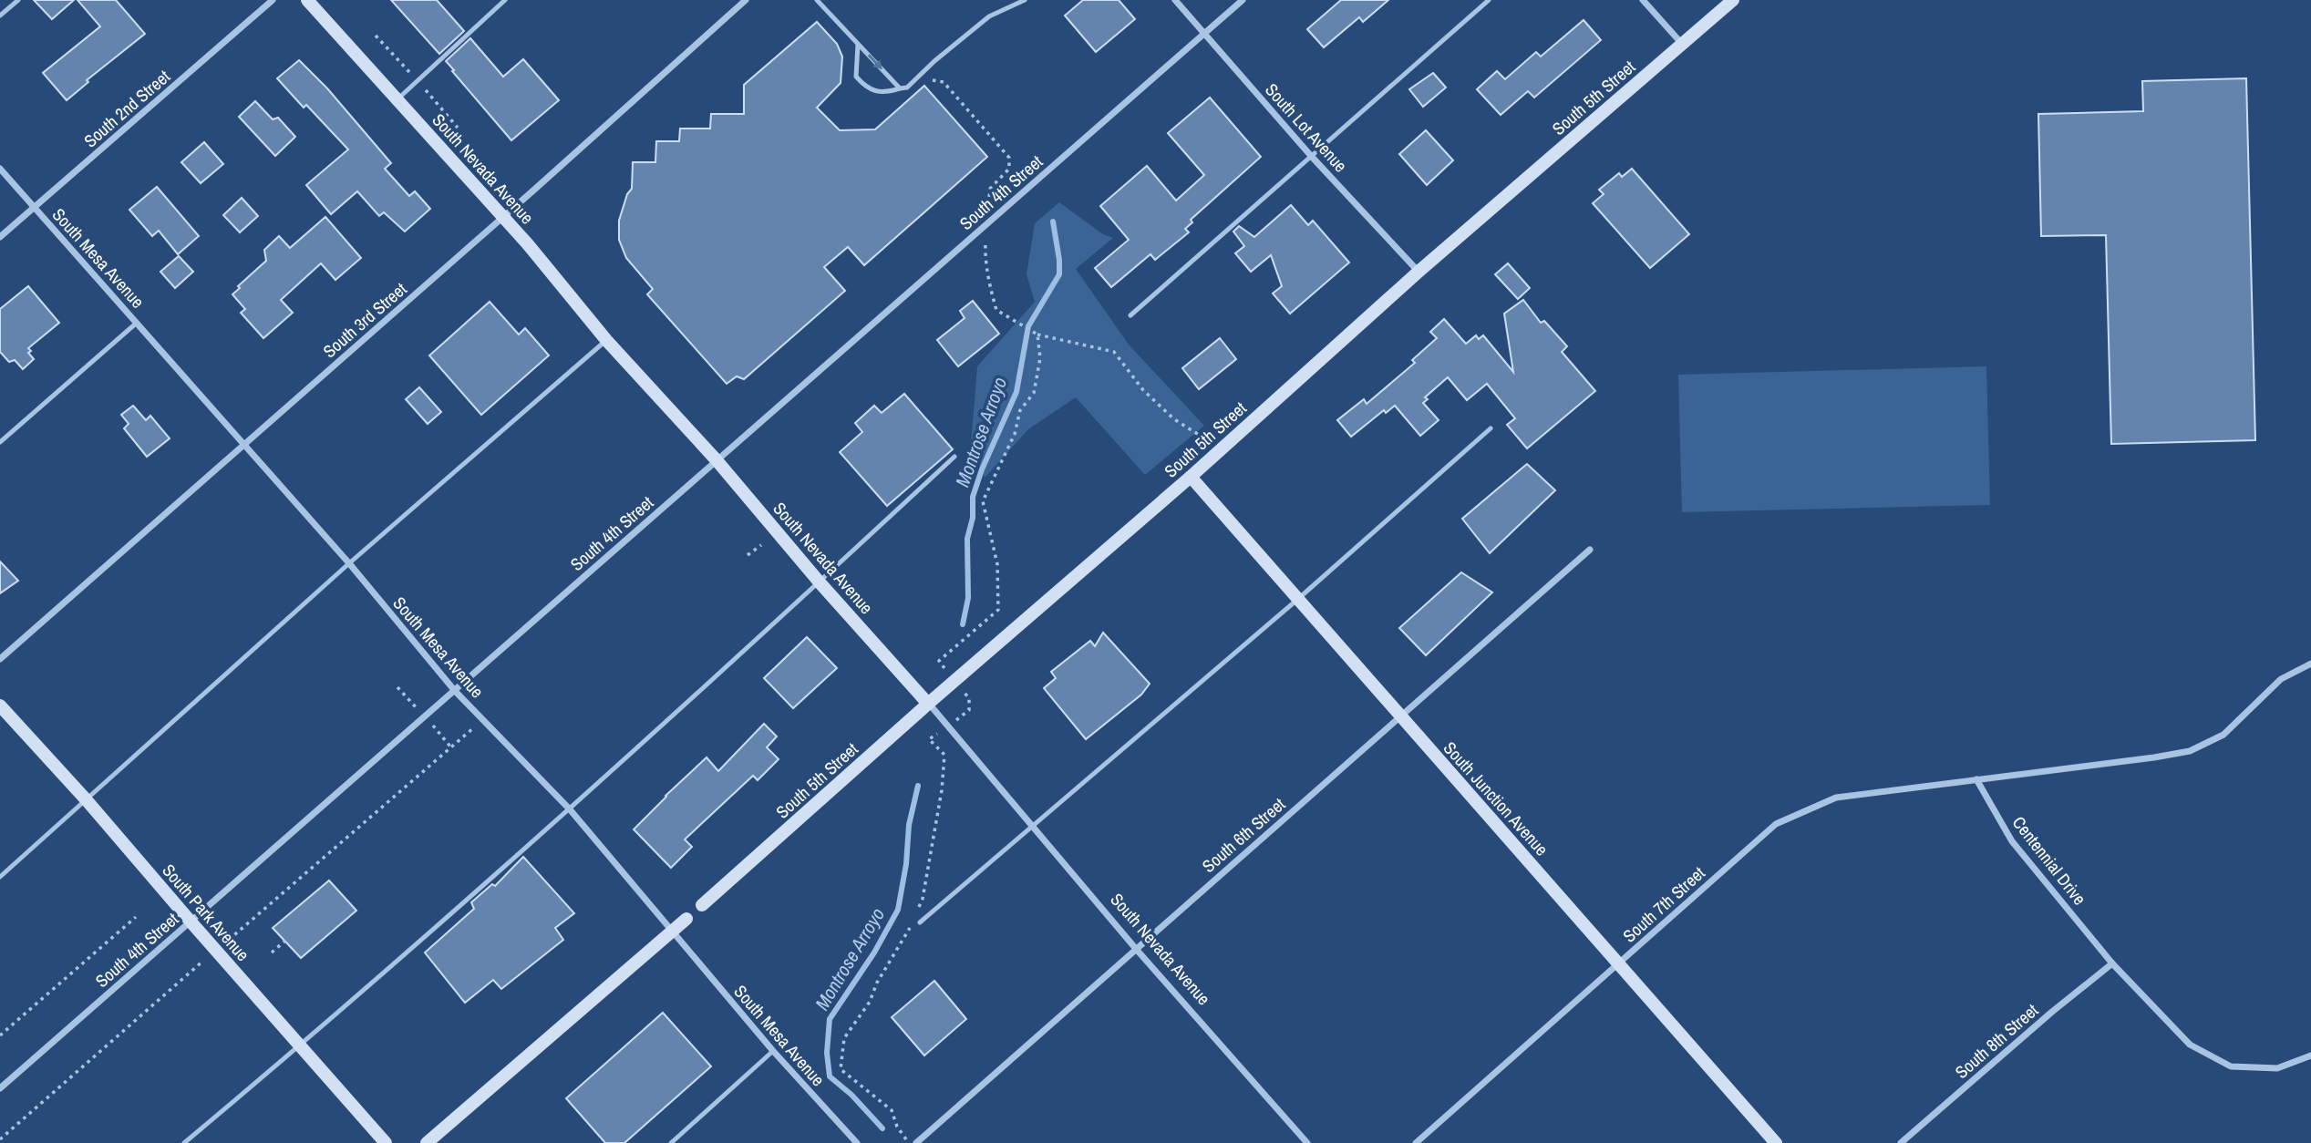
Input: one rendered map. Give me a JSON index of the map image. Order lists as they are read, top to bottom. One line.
{"streets":{"street":["South 5th Street","South 2nd Street","South Lot Avenue","South Nevada Avenue","South 4th Street","South Mesa Avenue","South 3rd Street","South Junction Avenue","South 6th Street","Centennial Drive","South 7th Street","South Park Avenue","South 8th Street"]},"crossings":[["South 5th Street","South Lot Avenue"],["South 5th Street","South Nevada Avenue"],["South 5th Street","South Junction Avenue"],["South 2nd Street","South Mesa Avenue"],["South Lot Avenue","South 4th Street"],["South Nevada Avenue","South 4th Street"],["South Nevada Avenue","South 3rd Street"],["South Nevada Avenue","South 6th Street"],["South 4th Street","South Mesa Avenue"],["South 4th Street","South Park Avenue"],["South Mesa Avenue","South 3rd Street"],["South Junction Avenue","South 6th Street"],["South Junction Avenue","South 7th Street"],["Centennial Drive","South 7th Street"],["Centennial Drive","South 8th Street"]],"water":["Montrose Arroyo"]}
